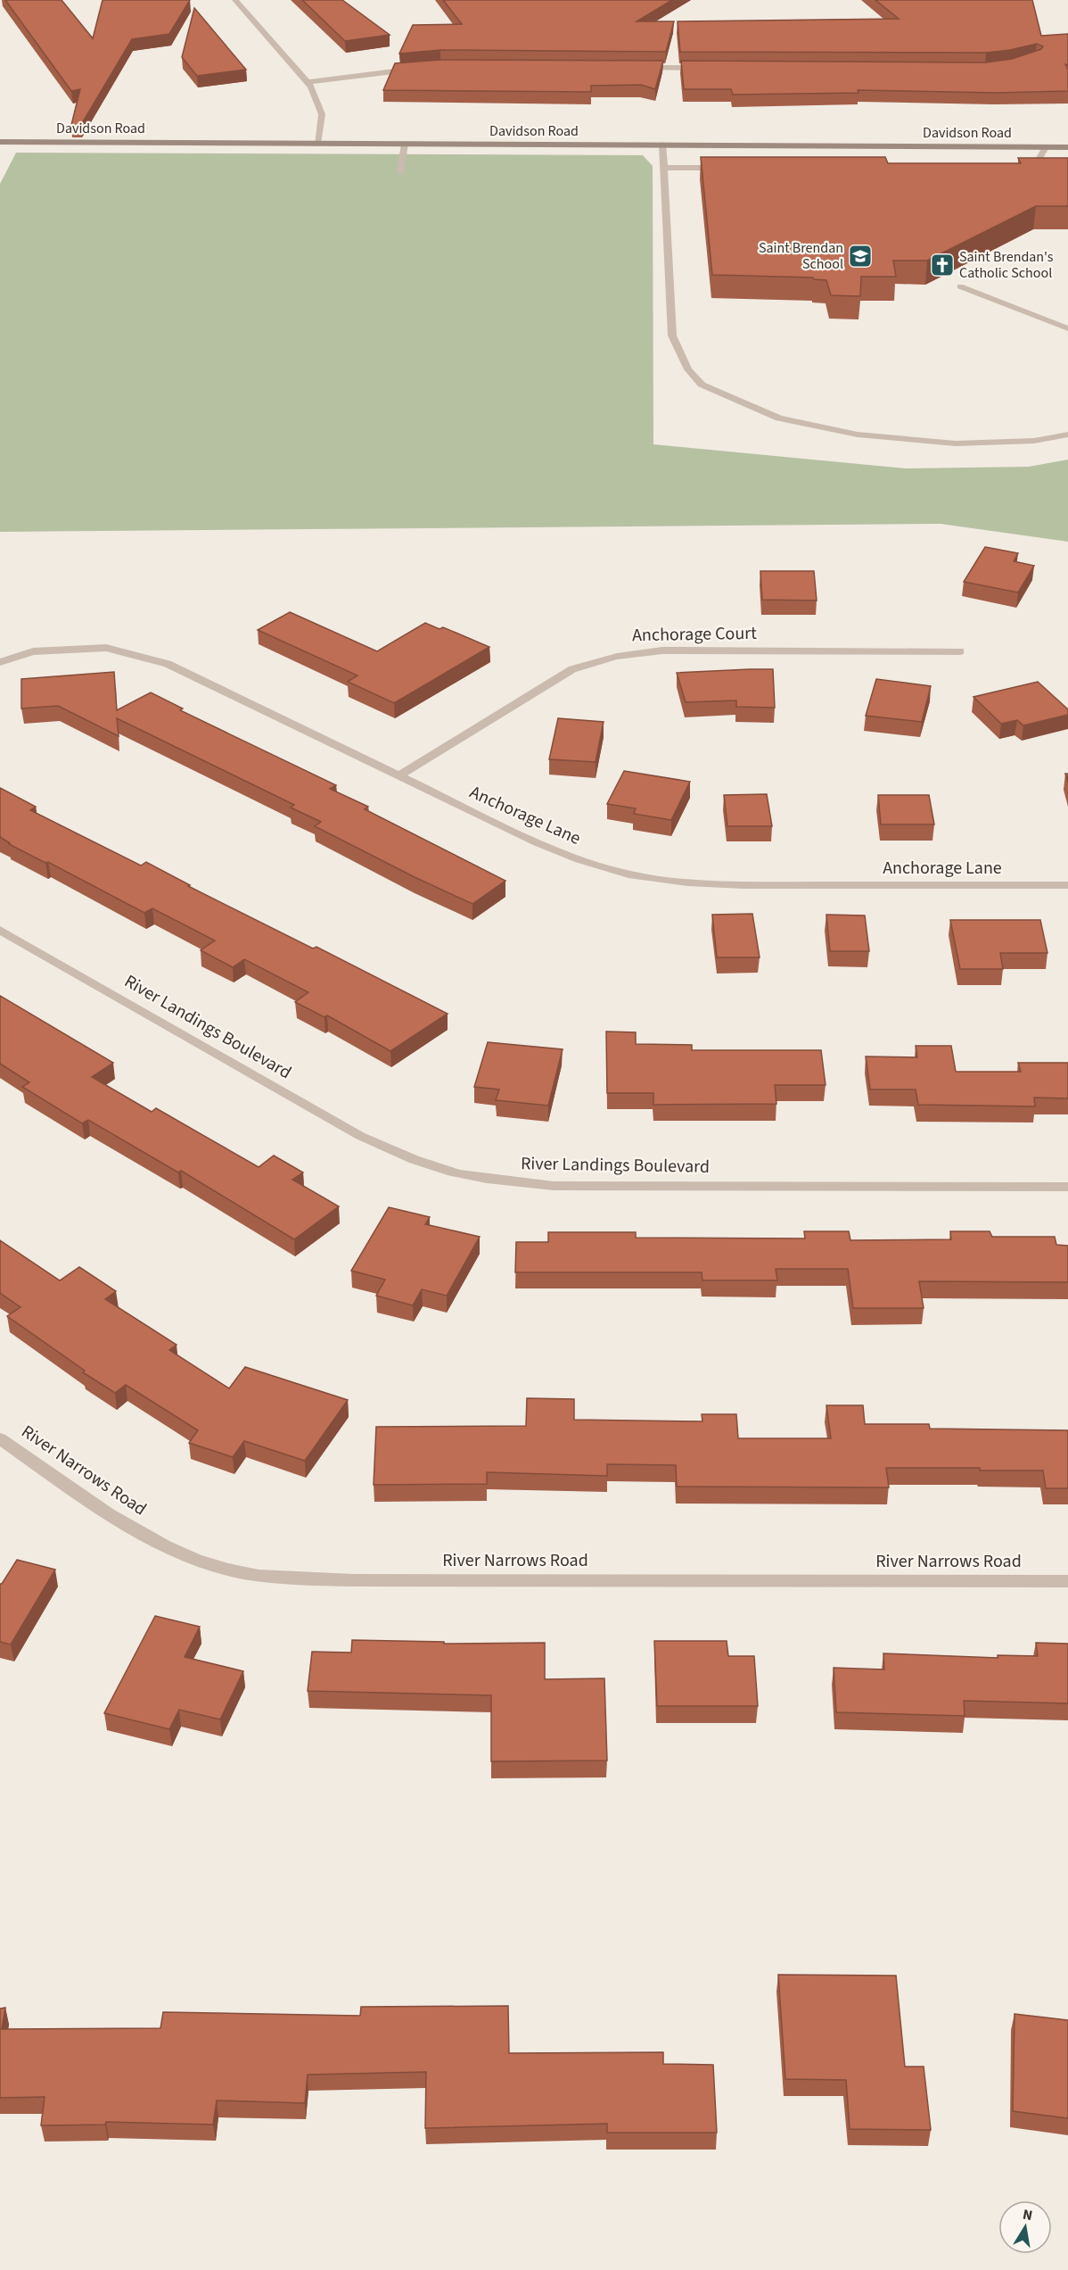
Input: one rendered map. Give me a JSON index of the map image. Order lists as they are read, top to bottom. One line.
{"streets":{"main road":["Davidson Road"],"street":["Anchorage Court","Anchorage Lane","River Landings Boulevard","River Narrows Road"]},"crossings":[["Anchorage Court","Anchorage Lane"]],"places":{"school or university":["Saint Brendan School"],"church":["Saint Brendan's Catholic School"]},"north":"top"}
